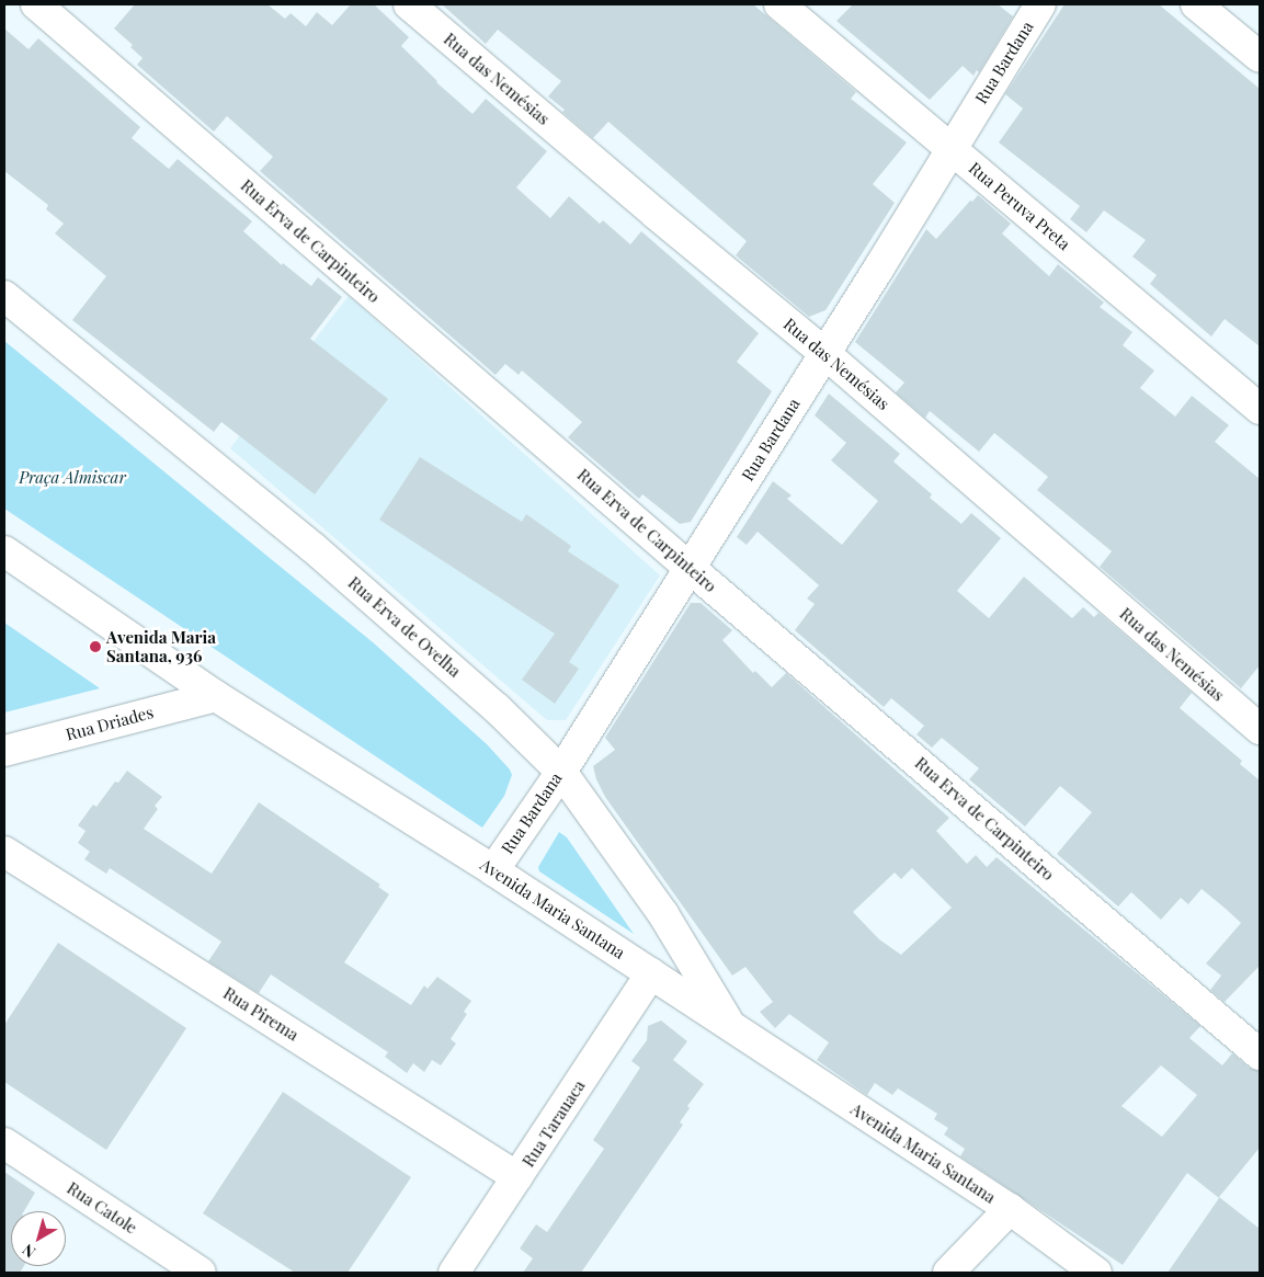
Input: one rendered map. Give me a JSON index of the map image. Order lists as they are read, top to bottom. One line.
{"streets":{"street":["Rua Bardana","Rua das Nemésias","Rua Peruva Preta","Rua Erva de Carpinteiro","Rua Erva de Ovelha","Rua Driades","Avenida Maria Santana","Rua Pirema","Rua Tarauaca","Rua Catole"]},"crossings":[["Rua Bardana","Rua das Nemésias"],["Rua Bardana","Rua Peruva Preta"],["Rua Bardana","Rua Erva de Carpinteiro"],["Rua Bardana","Rua Erva de Ovelha"],["Rua Bardana","Avenida Maria Santana"],["Rua Erva de Ovelha","Avenida Maria Santana"],["Rua Driades","Avenida Maria Santana"],["Avenida Maria Santana","Rua Tarauaca"],["Rua Pirema","Rua Tarauaca"]],"parks":["Praça Almiscar"],"places":["Avenida Maria Santana, 936"],"north":"bottom left"}
